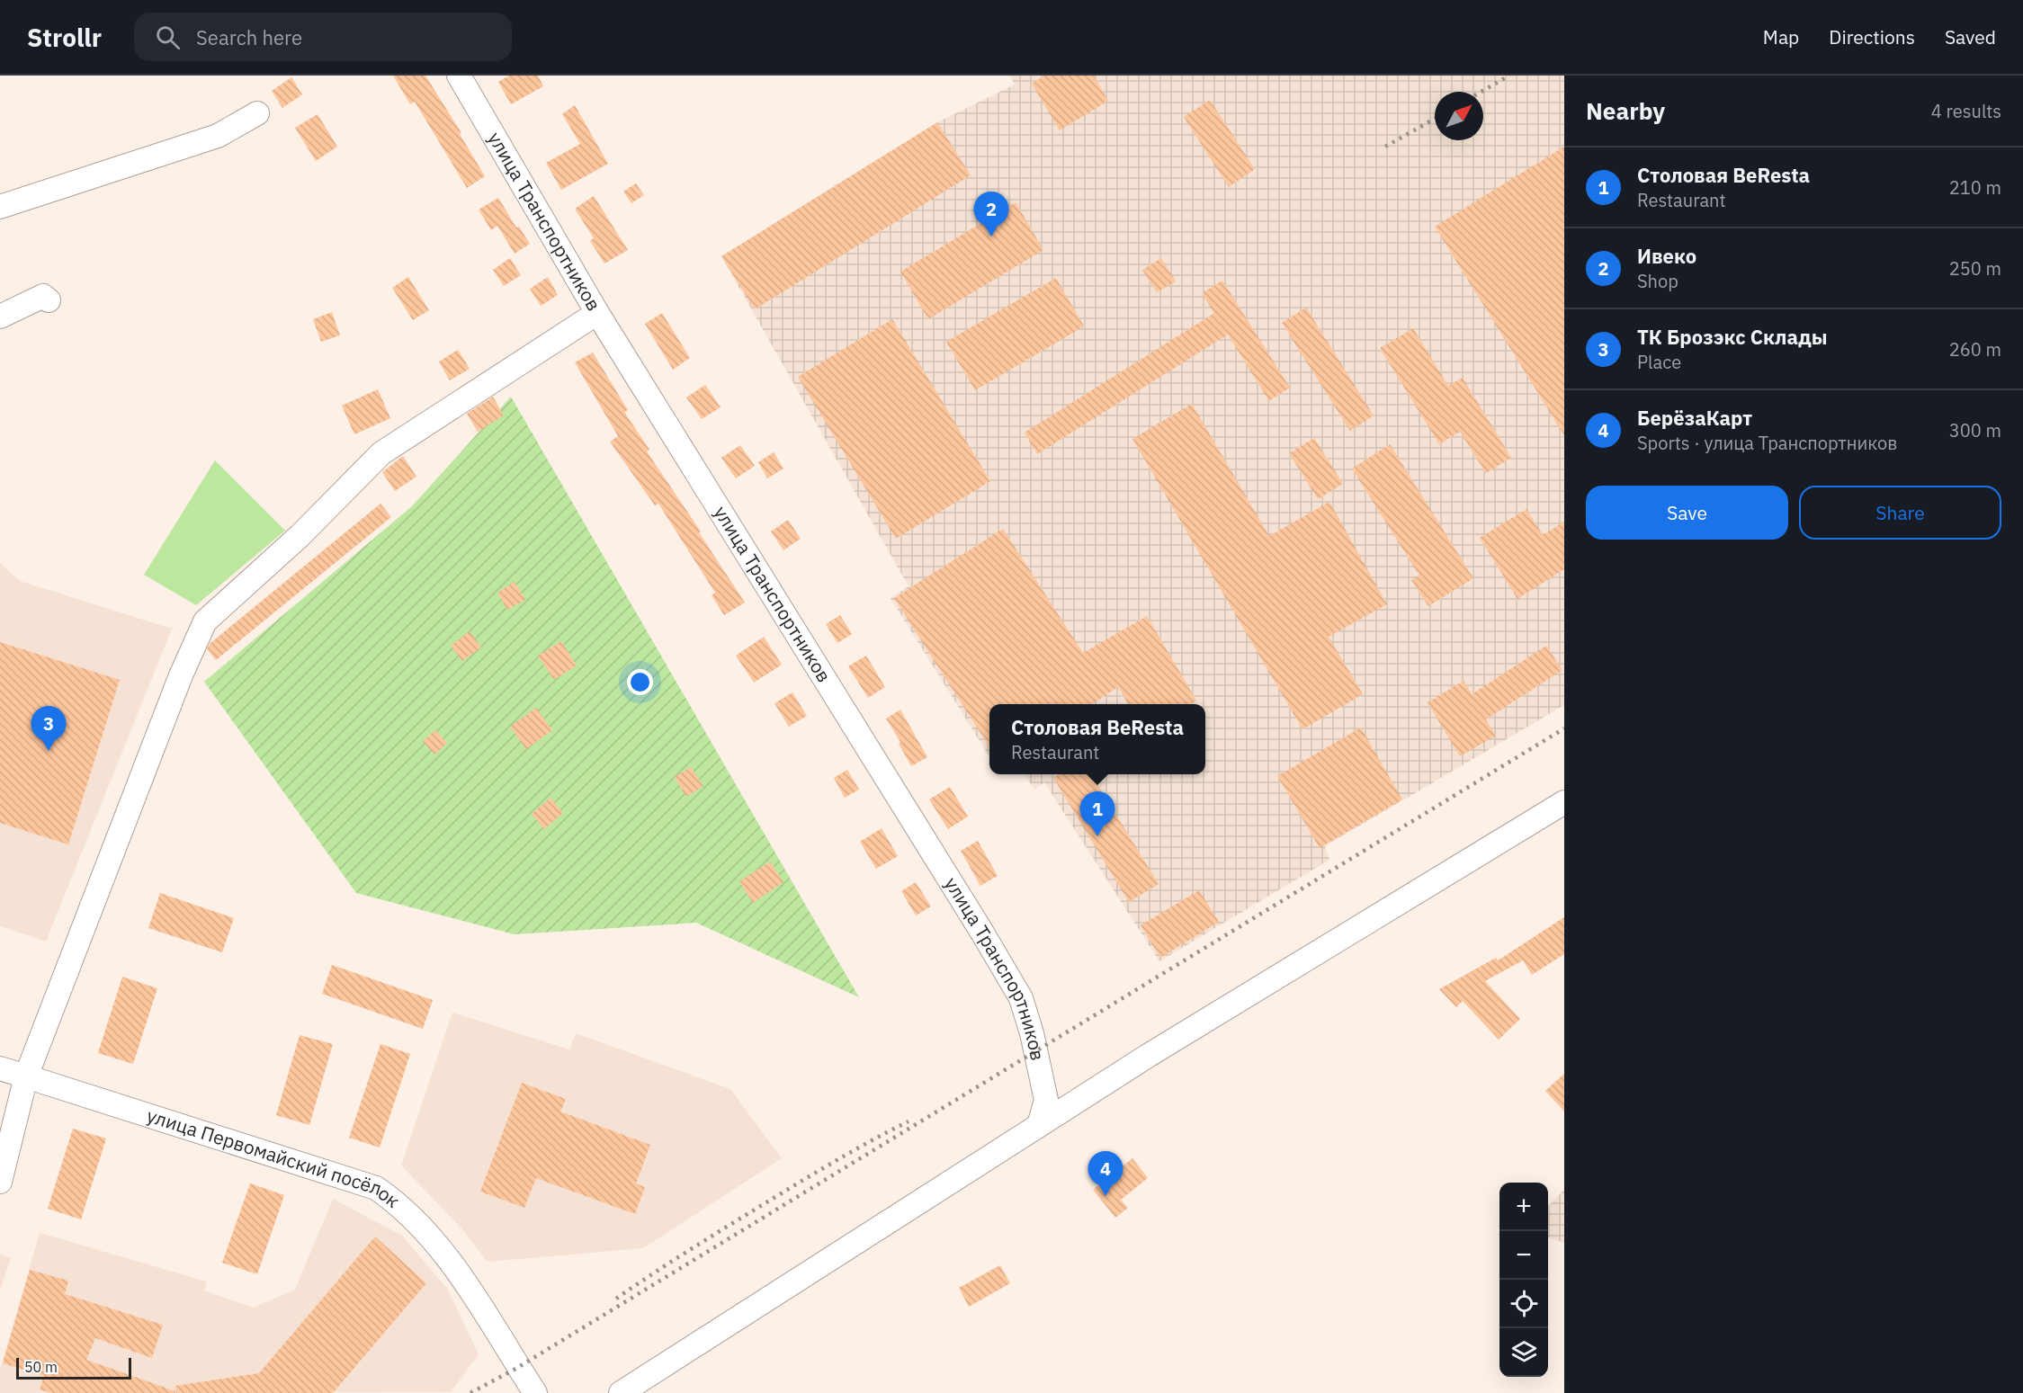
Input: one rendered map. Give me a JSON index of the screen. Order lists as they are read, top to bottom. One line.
{"streets":{"street":["улица Транспортников","улица Первомайский посёлок"]},"scale_bar":"50 m","north":"top right","page":{"header":"Strollr","search":"Search here","nav":["Map","Directions","Saved"],"heading":["Nearby","4 results"],"list":[{"mark":"1","name":"Столовая BeResta","note":"Restaurant","value":"210 m"},{"mark":"2","name":"Ивеко","note":"Shop","value":"250 m"},{"mark":"3","name":"ТК Брозэкс Склады","note":"Place","value":"260 m"},{"mark":"4","name":"БерёзаКарт","note":"Sports · улица Транспортников","value":"300 m"}],"pins":["2","3","1","4"],"buttons":["Save","Share"],"popup":["Столовая BeResta","Restaurant"],"map_buttons":["+","−"],"scale":"50 m"}}
